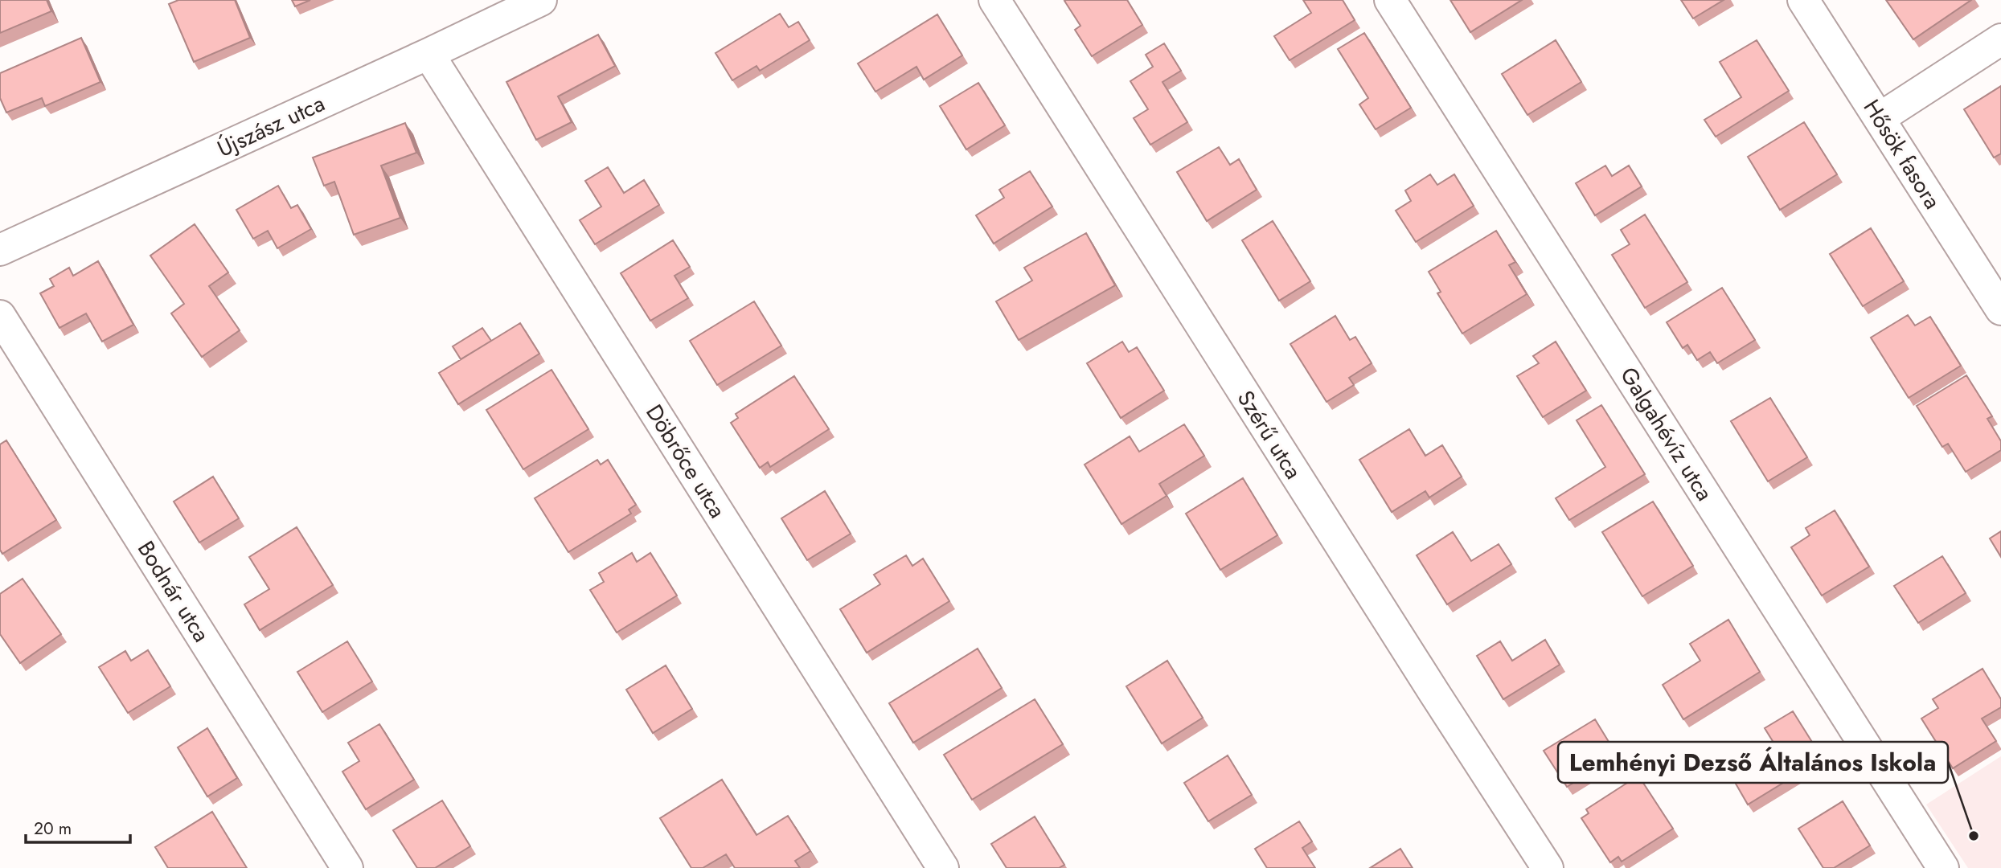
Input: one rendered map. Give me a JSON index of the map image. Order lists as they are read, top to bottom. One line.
{"streets":{"street":["Újszász utca","Hősök fasora","Galgahévíz utca","Szérű utca","Döbrőce utca","Bodnár utca"]},"crossings":[["Újszász utca","Döbrőce utca"]],"places":["Lemhényi Dezső Általános Iskola"],"scale_bar":"20 m"}
